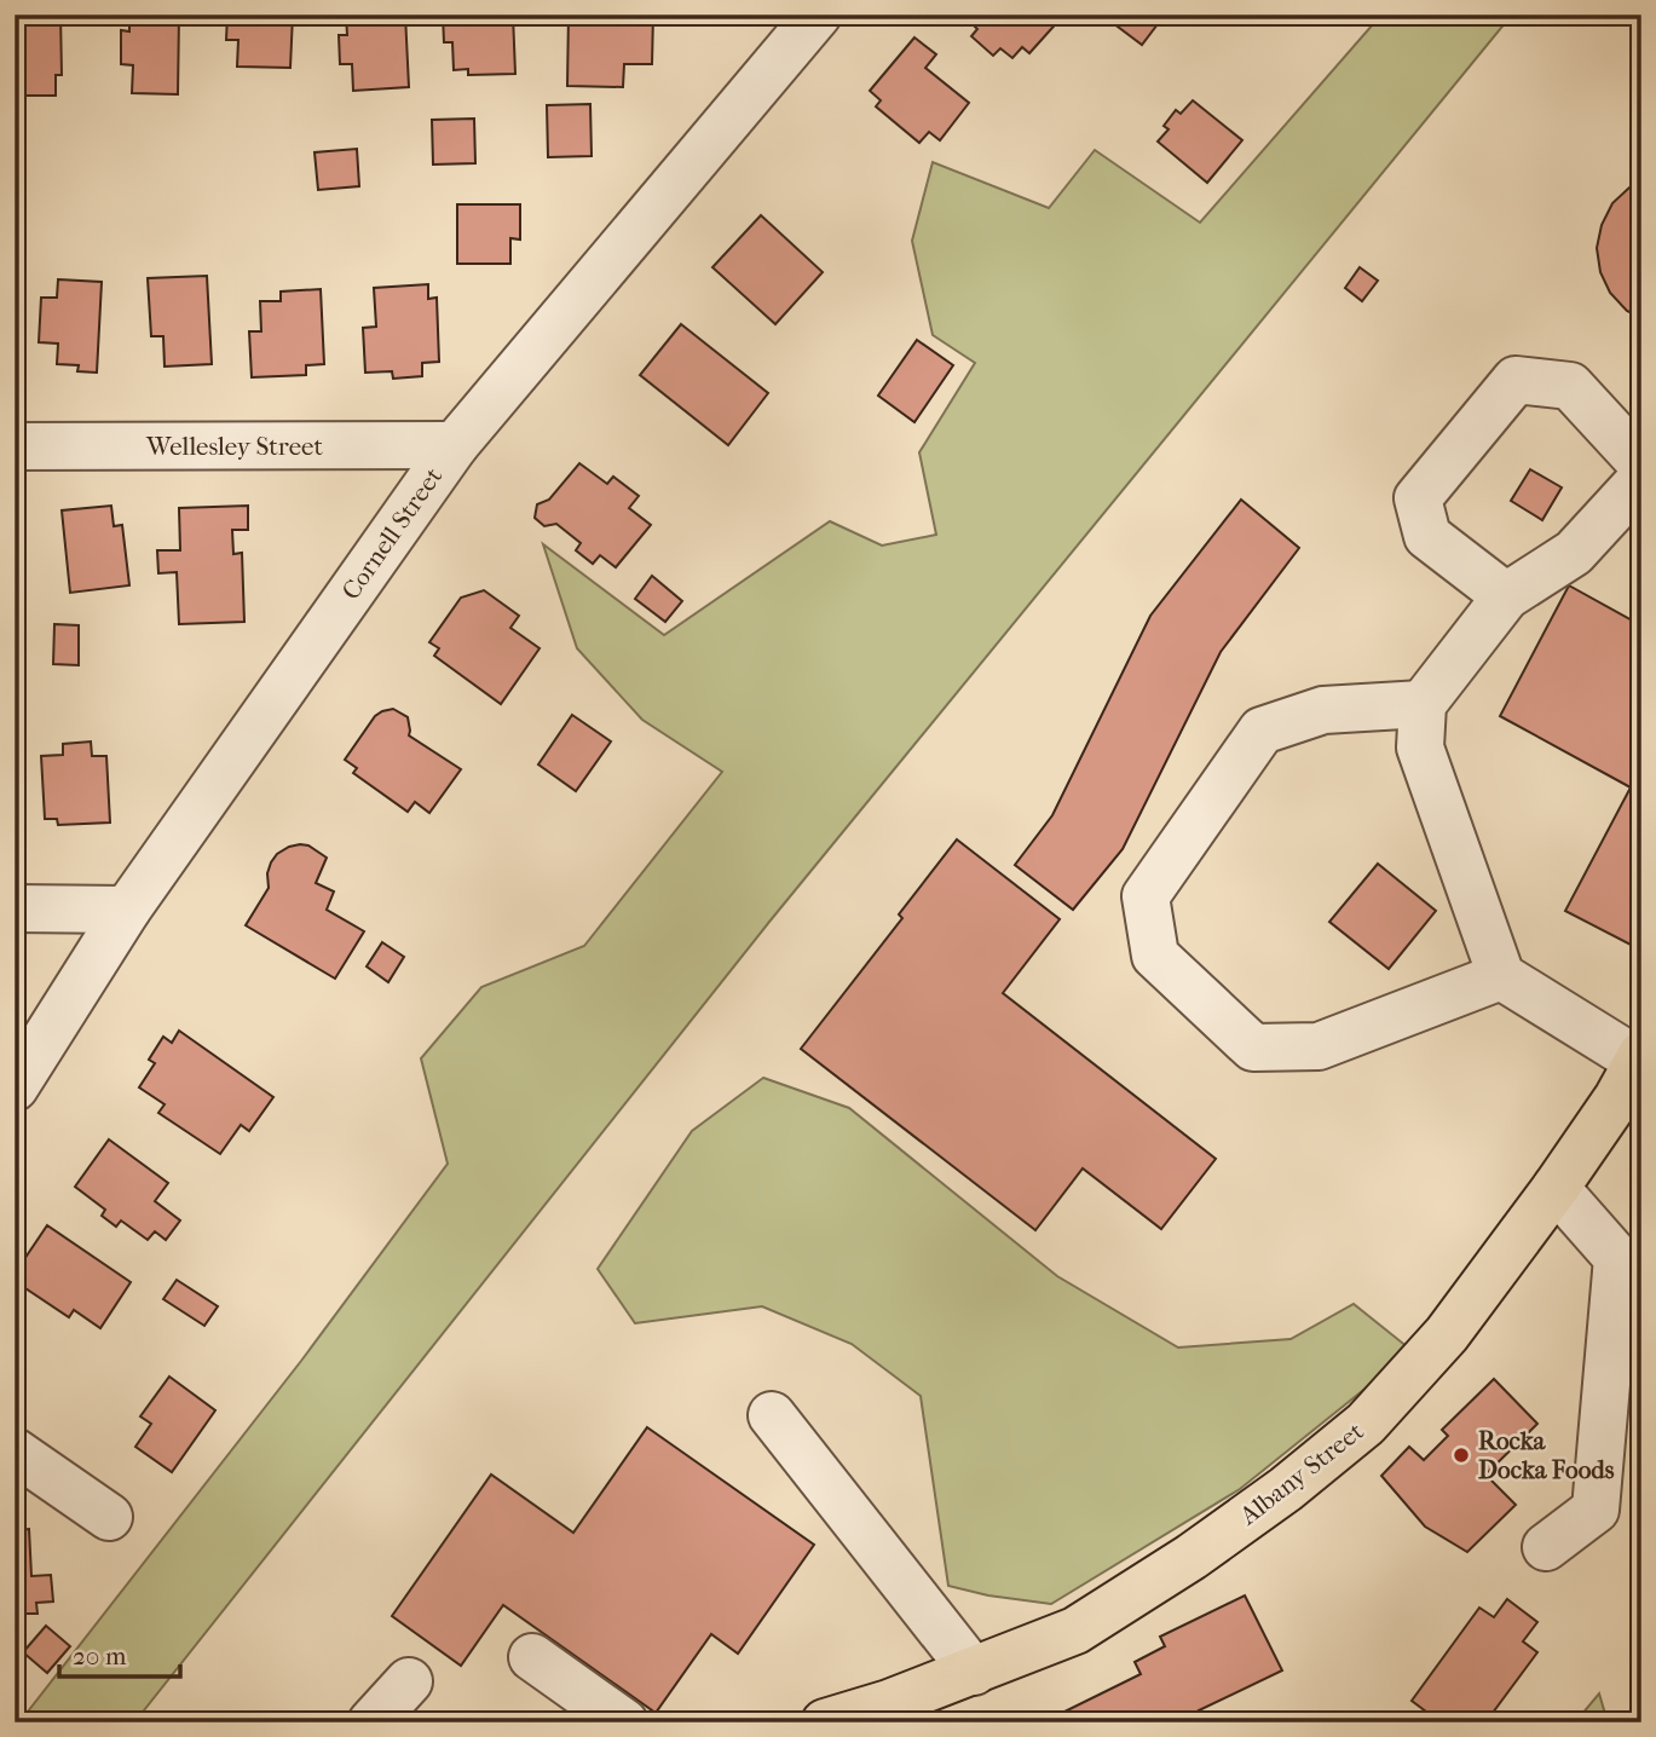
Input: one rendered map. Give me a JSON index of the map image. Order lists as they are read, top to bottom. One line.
{"streets":{"main road":["Albany Street"],"street":["Wellesley Street","Cornell Street"]},"crossings":[["Wellesley Street","Cornell Street"]],"places":["Rocka Docka Foods"],"scale_bar":"20 m"}
